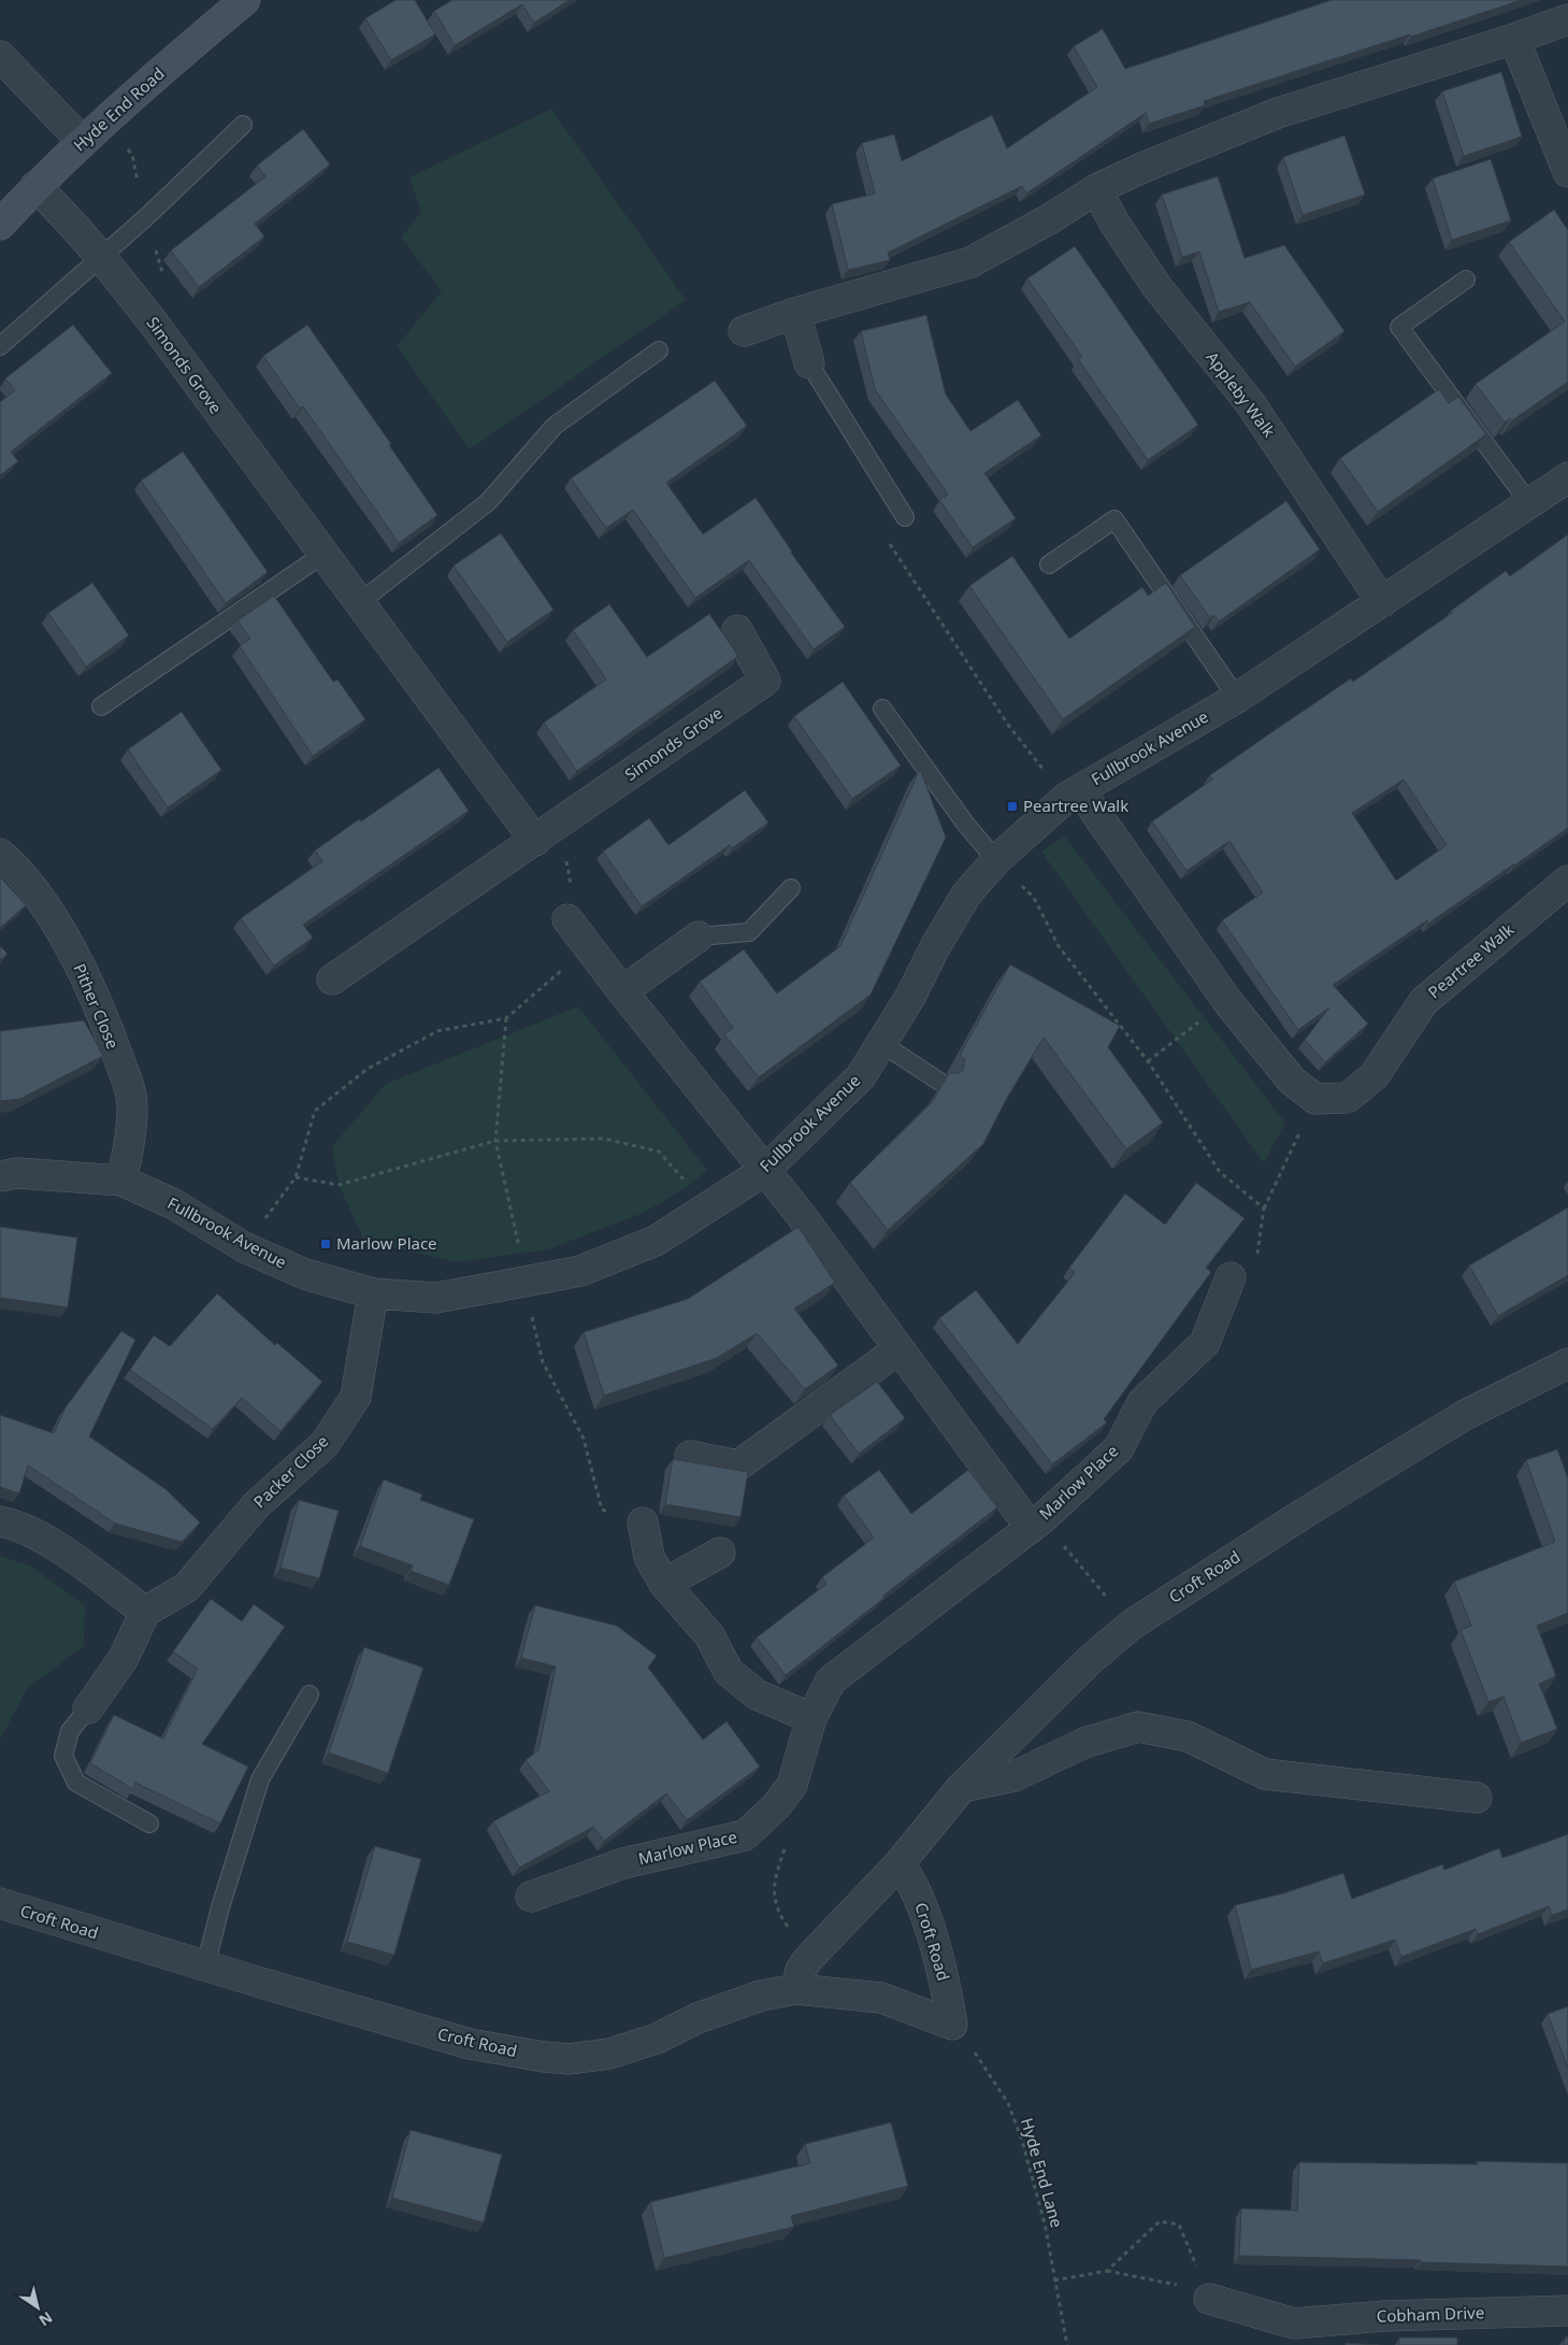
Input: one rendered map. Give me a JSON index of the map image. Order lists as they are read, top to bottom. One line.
{"streets":{"main road":["Hyde End Road"],"street":["Simonds Grove","Appleby Walk","Fullbrook Avenue","Peartree Walk","Pither Close","Packer Close","Marlow Place","Croft Road","Cobham Drive"],"path":["Hyde End Lane"]},"crossings":[["Hyde End Road","Simonds Grove"],["Appleby Walk","Fullbrook Avenue"],["Fullbrook Avenue","Pither Close"],["Fullbrook Avenue","Packer Close"],["Fullbrook Avenue","Marlow Place"],["Croft Road","Hyde End Lane"]],"places":{"transit":["Peartree Walk","Marlow Place"]},"north":"bottom right"}
